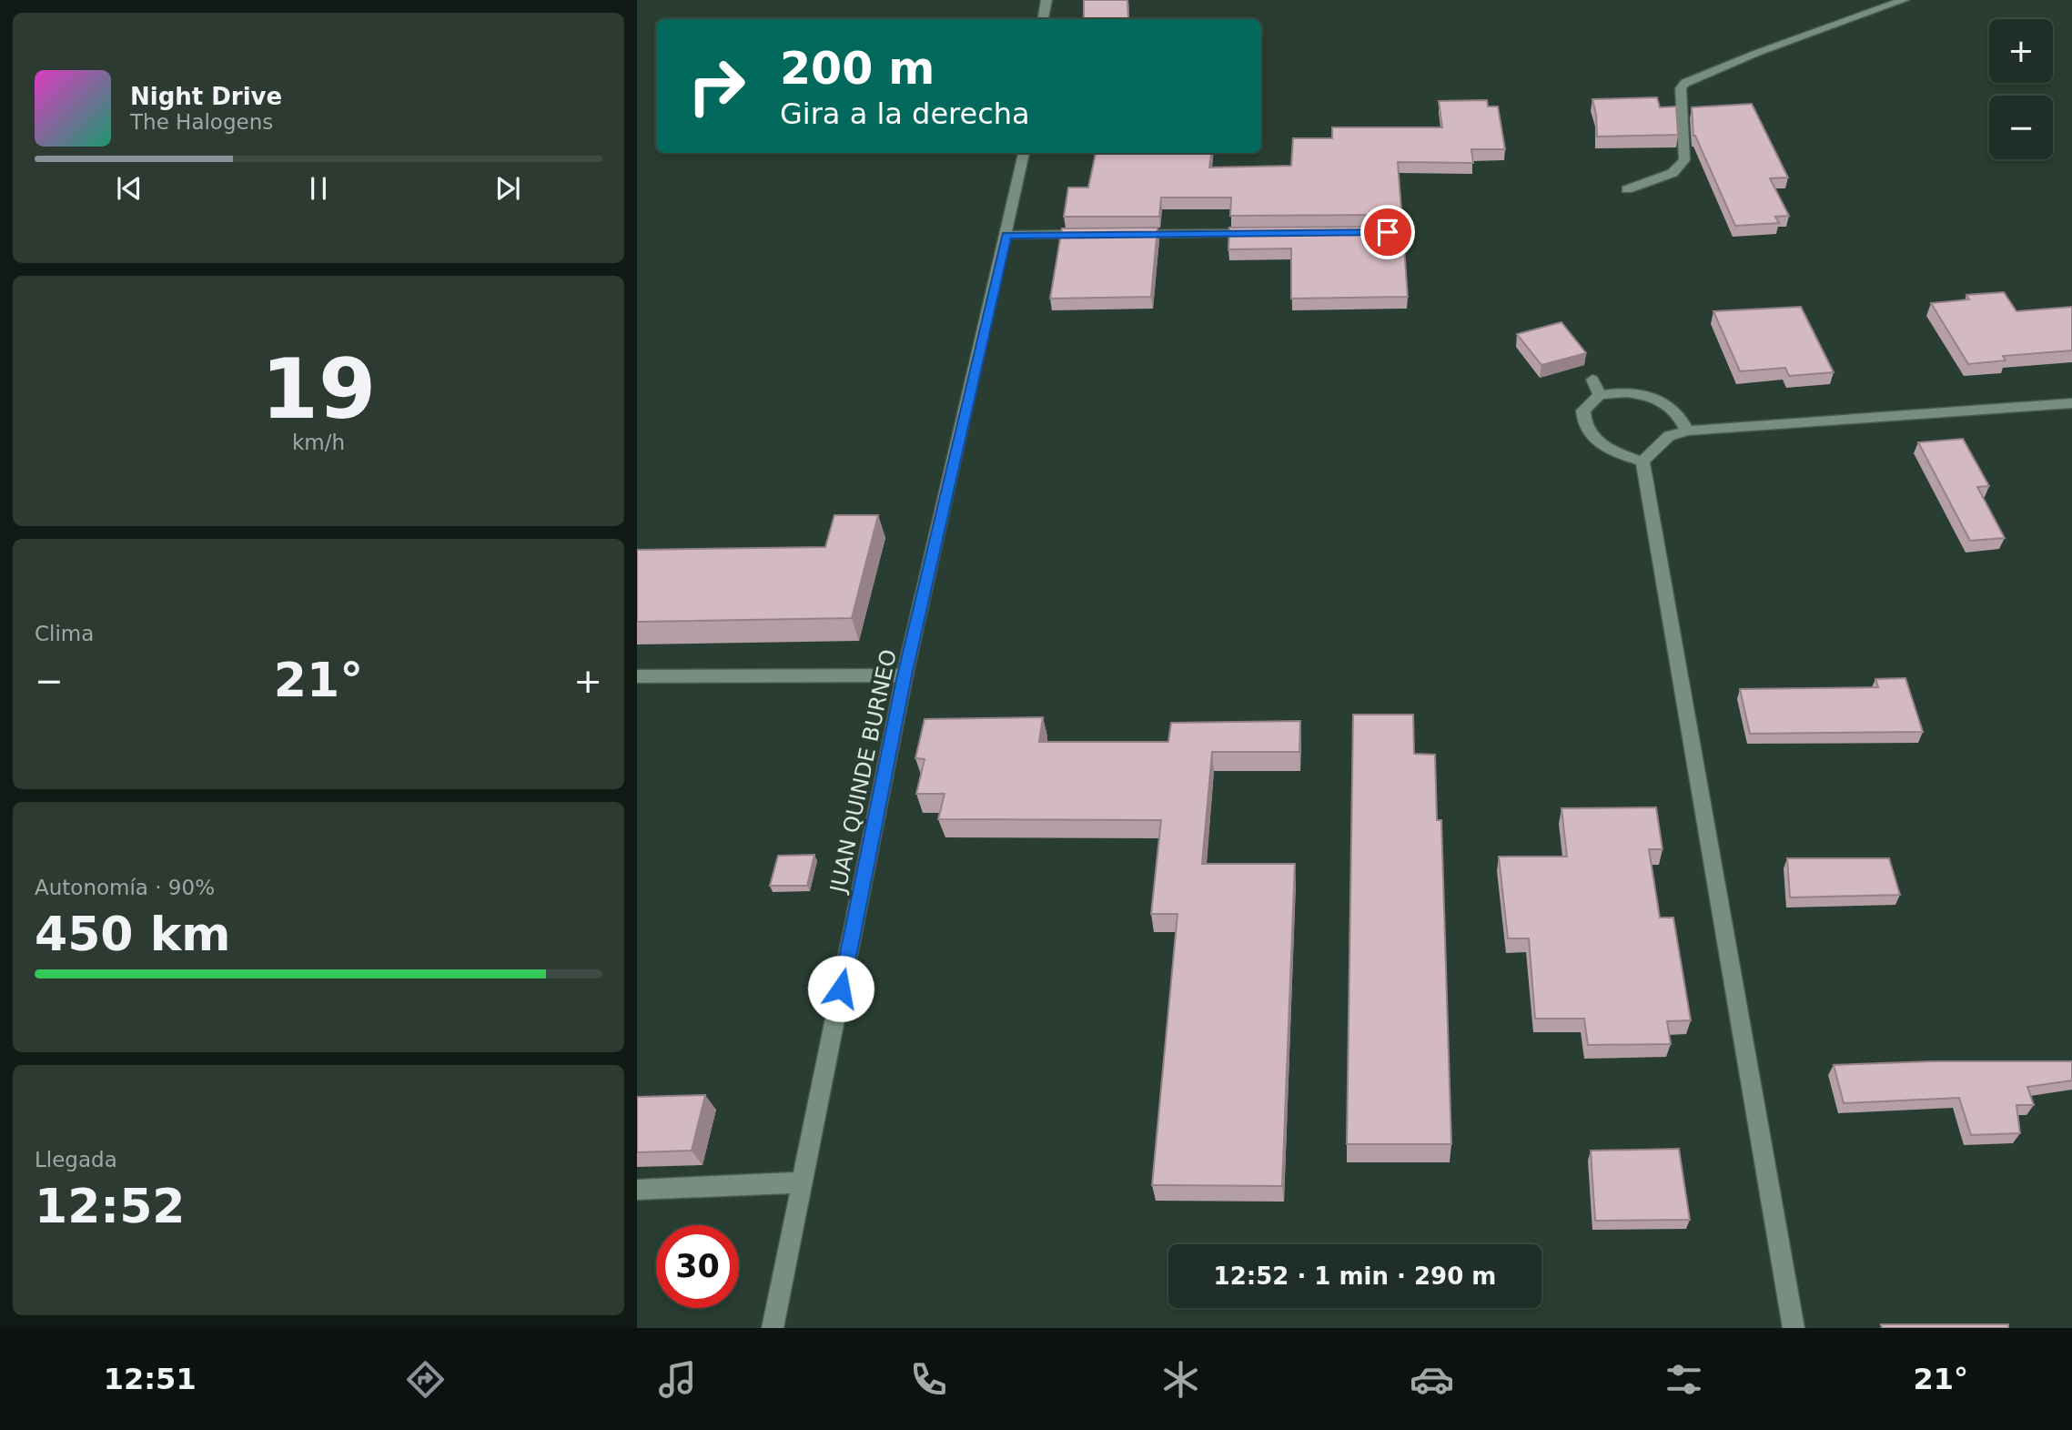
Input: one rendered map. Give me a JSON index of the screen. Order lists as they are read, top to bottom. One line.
{"streets":{"street":["JUAN QUINDE BURNEO"]},"page":{"map_buttons":["+","−"],"turn":["200 m","Gira a la derecha"],"song":["Night Drive","The Halogens"],"tile":[["19","km/h"],"Clima",["Autonomía · 90%","450 km"],["Llegada","12:52"]],"heat":["−","21°","+"],"limit":"30","trip":"12:52 · 1 min · 290 m","tabs":["12:51","21°"]}}
